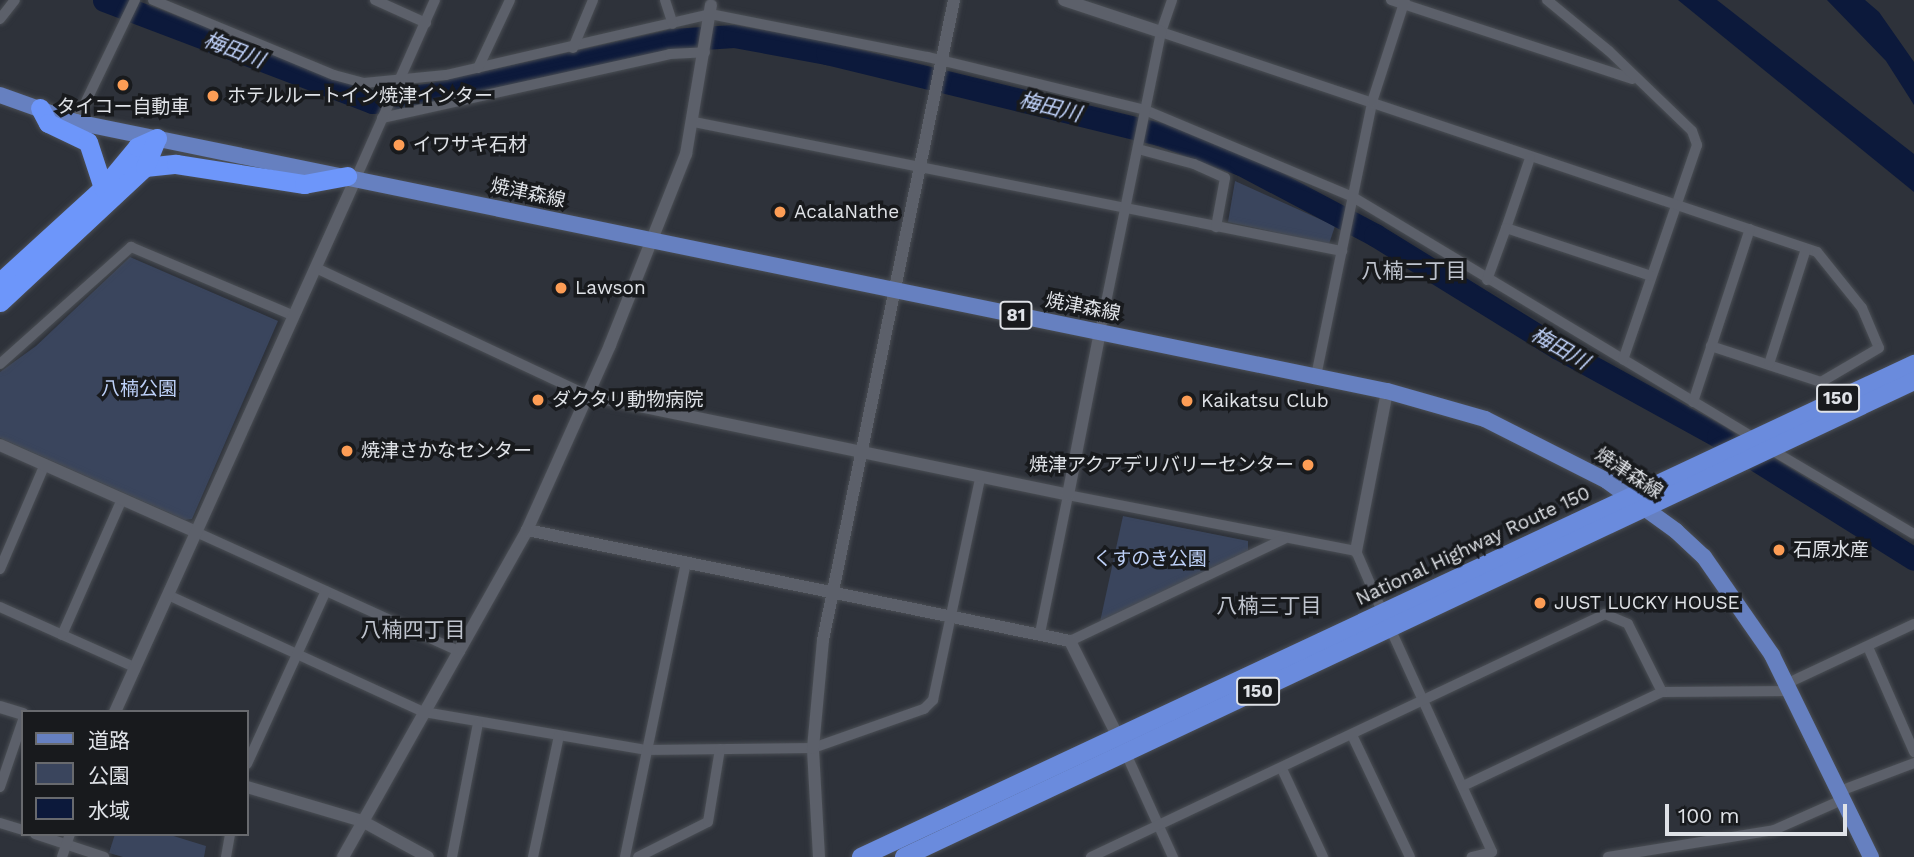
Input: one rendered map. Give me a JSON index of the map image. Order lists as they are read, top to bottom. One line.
{"streets":{"highway":["150","National Highway Route 150"],"main road":["焼津森線","81"]},"crossings":[["焼津森線","National Highway Route 150"]],"districts":["八楠二丁目","八楠三丁目","八楠四丁目"],"water":["梅田川"],"parks":["八楠公園","くすのき公園"],"places":["タイコー自動車","ホテルルートイン焼津インター","イワサキ石材","AcalaNathe","Lawson","ダクタリ動物病院","Kaikatsu Club","焼津さかなセンター","焼津アクアデリバリーセンター","石原水産","JUST LUCKY HOUSE"],"legend":["道路","公園","水域"],"scale_bar":"100 m"}
